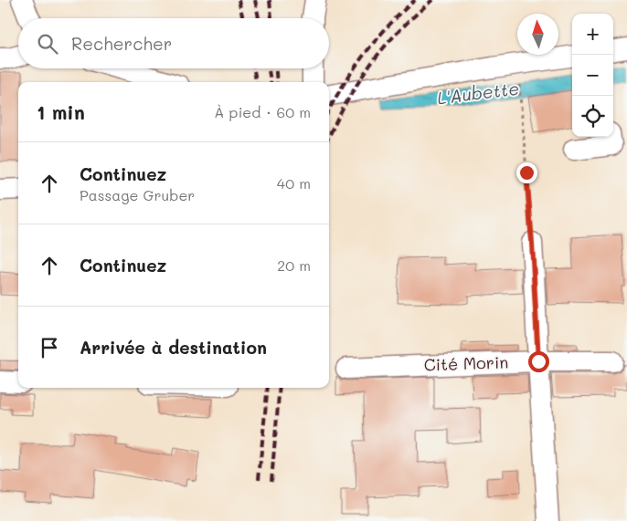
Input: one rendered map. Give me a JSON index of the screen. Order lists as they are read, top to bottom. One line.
{"streets":{"street":["Cité Morin"]},"water":["L'Aubette"],"north":"top","page":{"map_buttons":["+","−"],"search":"Rechercher","heading":["1 min","À pied · 60 m"],"list":[["Continuez","Passage Gruber","40 m"],["Continuez","20 m"],"Arrivée à destination"]}}
